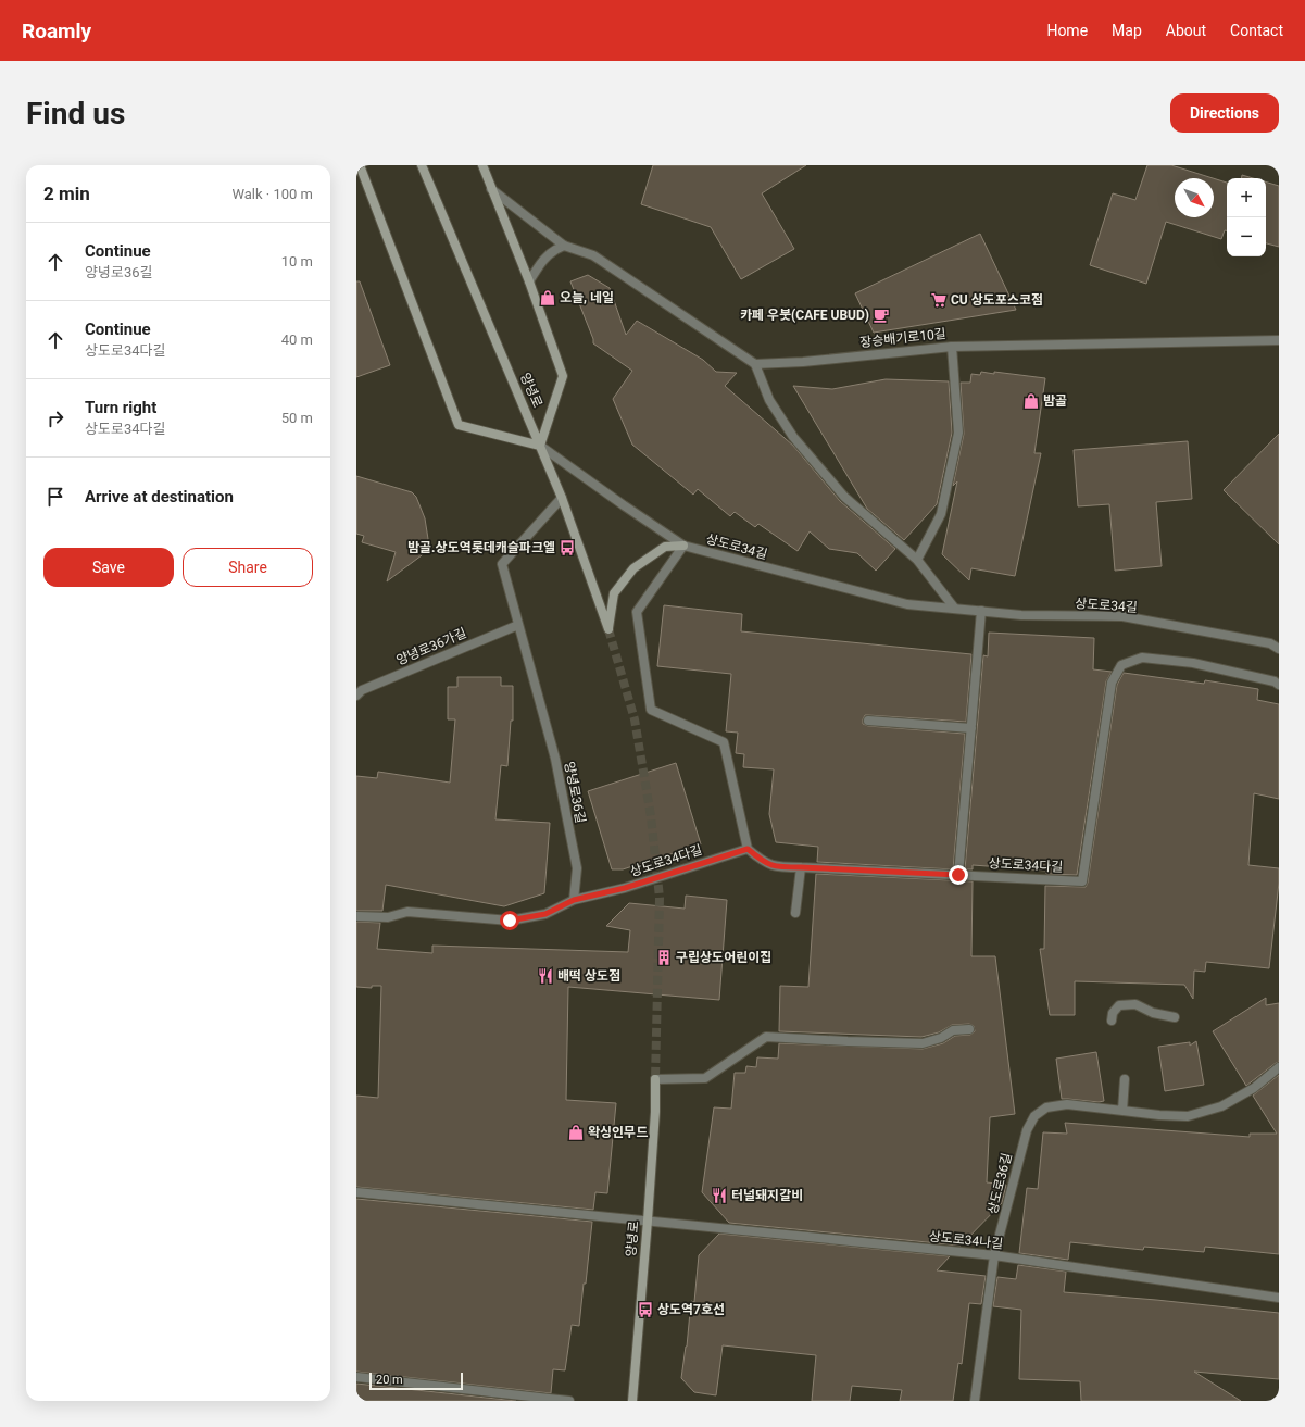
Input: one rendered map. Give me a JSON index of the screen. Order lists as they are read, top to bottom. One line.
{"streets":{"main road":["양녕로"],"street":["장승배기로10길","상도로34길","양녕로36가길","양녕로36길","상도로34다길","상도로36길","상도로34나길"]},"crossings":[["양녕로","상도로34길"],["양녕로","양녕로36길"],["양녕로","상도로34나길"],["양녕로36가길","양녕로36길"],["양녕로36길","상도로34다길"],["상도로36길","상도로34나길"]],"places":{"shop":["오늘, 네일","밤골","왁싱인무드"],"supermarket":["CU 상도포스코점"],"cafe":["카페 우붓(CAFE UBUD)"],"bus stop":["밤골.상도역롯데캐슬파크엘","상도역7호선"],"building":["구립상도어린이집"],"restaurant":["배떡 상도점","터널돼지갈비"]},"scale_bar":"20 m","north":"bottom right","page":{"header":"Roamly","nav":["Home","Map","About","Contact"],"buttons":["Directions",["Save","Share"]],"title":"Find us","heading":["2 min","Walk · 100 m"],"map_buttons":["+","−"],"list":[["Continue","양녕로36길","10 m"],["Continue","상도로34다길","40 m"],["Turn right","상도로34다길","50 m"],"Arrive at destination"],"scale":"20 m"}}
